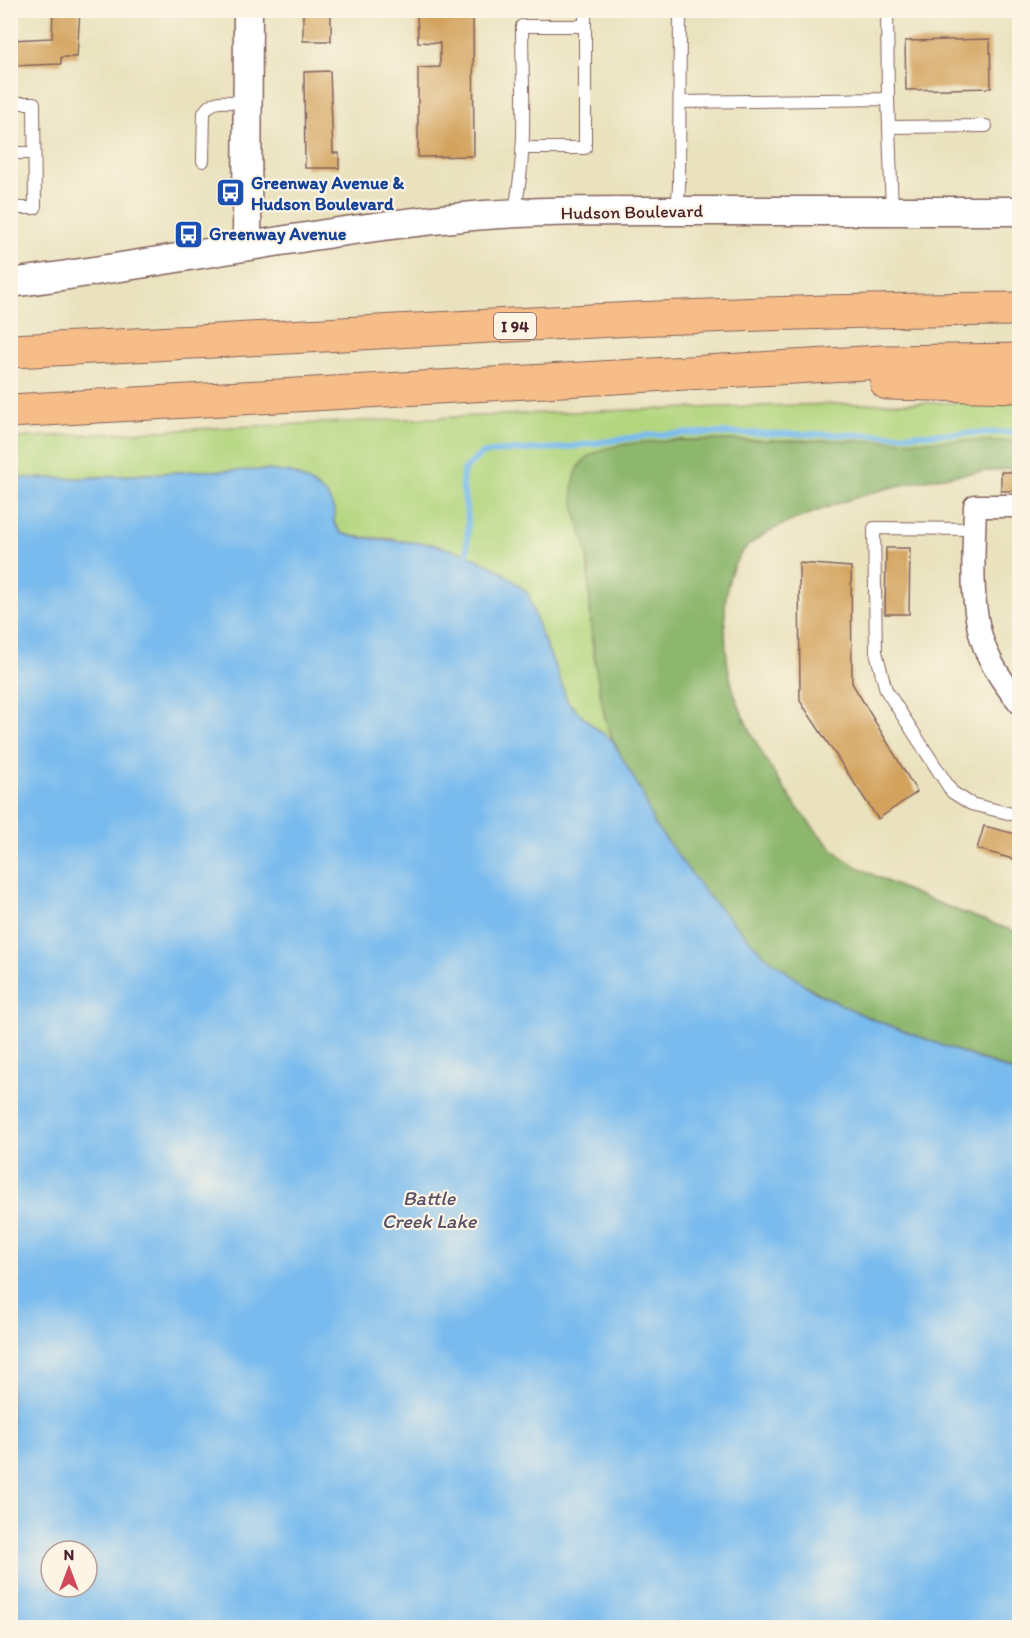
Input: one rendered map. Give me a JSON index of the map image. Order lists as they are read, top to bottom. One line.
{"streets":{"highway":["I 94"],"street":["Hudson Boulevard"]},"water":["Battle Creek Lake"],"places":{"bus stop":["Greenway Avenue & Hudson Boulevard","Greenway Avenue"]},"north":"top"}
